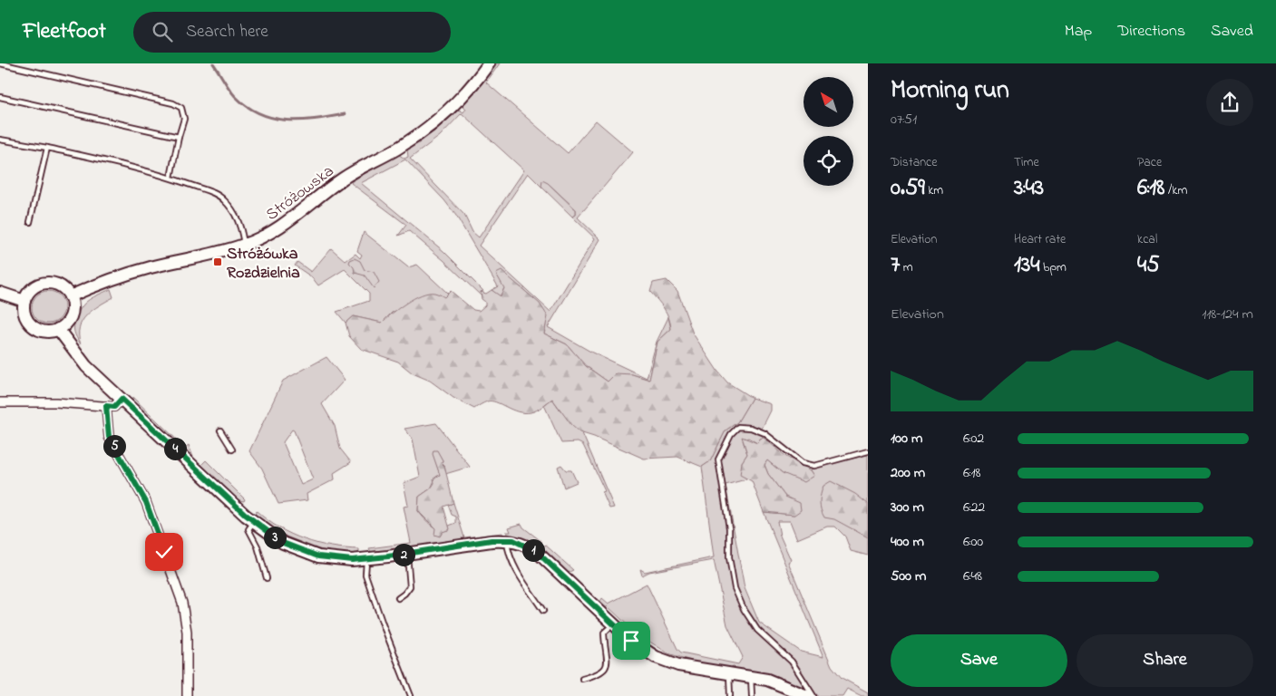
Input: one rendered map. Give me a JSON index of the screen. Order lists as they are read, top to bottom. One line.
{"streets":{"main road":["Stróżowska"]},"places":{"transit":["Stróżówka Rozdzielnia"]},"north":"top left","page":{"header":"Fleetfoot","search":"Search here","nav":["Map","Directions","Saved"],"heading":["Morning run","07:51"],"stats":[["Distance","0.59 km"],["Time","3:43"],["Pace","6:18 /km"],["Elevation","7 m"],["Heart rate","134 bpm"],["kcal","45"]],"chart":["Elevation","118–124 m"],"list":[{"name":"100 m","note":"6:02"},{"name":"200 m","note":"6:18"},{"name":"300 m","note":"6:22"},{"name":"400 m","note":"6:00"},{"name":"500 m","note":"6:48"}],"pins":["5","4","3","1","2"],"buttons":["Save","Share"]}}
